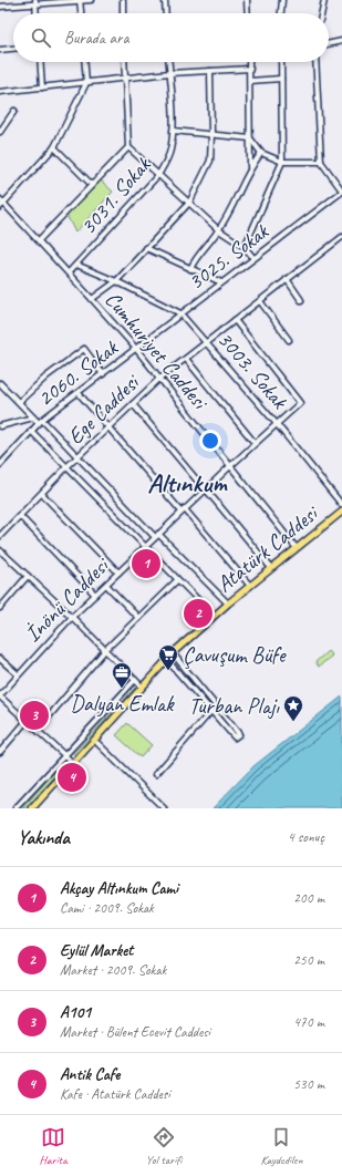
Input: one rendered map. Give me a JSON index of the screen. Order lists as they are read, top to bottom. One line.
{"streets":{"main road":["Atatürk Caddesi"],"street":["3031. Sokak","3025. Sokak","Cumhuriyet Caddesi","3003. Sokak","2060. Sokak","Ege Caddesi","İnönü Caddesi"]},"crossings":[["3031. Sokak","Cumhuriyet Caddesi"],["3031. Sokak","3003. Sokak"],["3025. Sokak","Cumhuriyet Caddesi"],["3025. Sokak","3003. Sokak"],["3025. Sokak","2060. Sokak"],["Cumhuriyet Caddesi","2060. Sokak"],["Cumhuriyet Caddesi","Ege Caddesi"],["Cumhuriyet Caddesi","Atatürk Caddesi"],["Cumhuriyet Caddesi","İnönü Caddesi"],["3003. Sokak","Ege Caddesi"],["3003. Sokak","İnönü Caddesi"],["Ege Caddesi","İnönü Caddesi"]],"districts":["Altınkum"],"places":{"supermarket":["Çavuşum Büfe"],"office":["Dalyan Emlak"],"place":["Turban Plajı"]},"page":{"search":"Burada ara","pins":["1","2","3","4"],"heading":["Yakında","4 sonuç"],"list":[{"mark":"1","name":"Akçay Altınkum Cami","note":"Cami · 2009. Sokak","value":"200 m"},{"mark":"2","name":"Eylül Market","note":"Market · 2009. Sokak","value":"250 m"},{"mark":"3","name":"A101","note":"Market · Bülent Ecevit Caddesi","value":"470 m"},{"mark":"4","name":"Antik Cafe","note":"Kafe · Atatürk Caddesi","value":"530 m"}],"nav":["Harita","Yol tarifi","Kaydedilen"]}}
